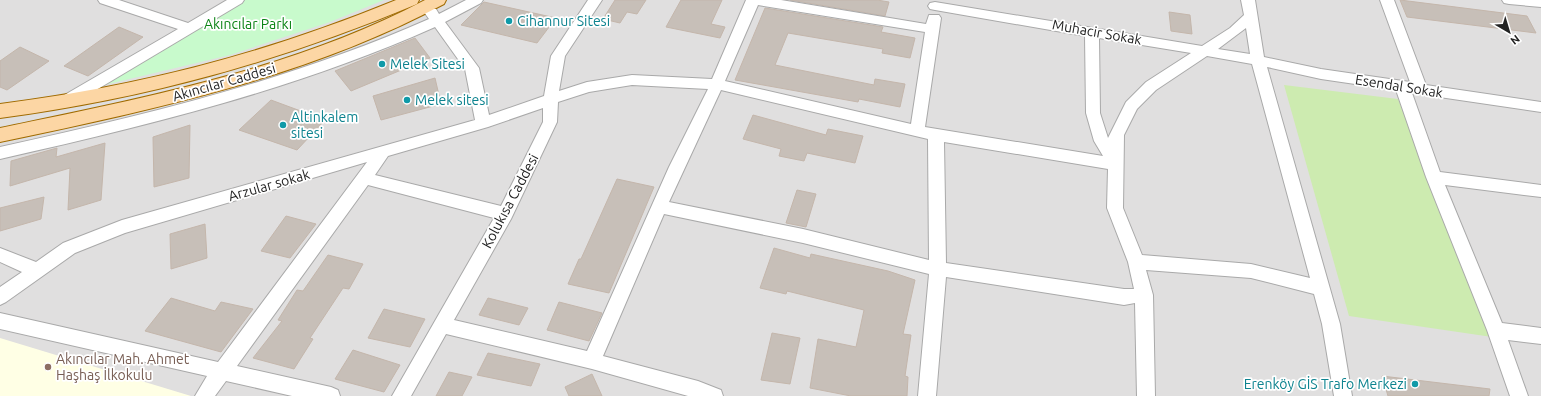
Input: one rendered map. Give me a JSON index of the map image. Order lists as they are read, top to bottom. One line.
{"streets":{"main road":["Akıncılar Caddesi"],"street":["Muhacir Sokak","Esendal Sokak","Arzular sokak","Kolukısa Caddesi"]},"crossings":[["Muhacir Sokak","Esendal Sokak"],["Arzular sokak","Kolukısa Caddesi"]],"parks":["Akıncılar Parkı"],"places":["Cihannur Sitesi","Melek Sitesi","Melek sitesi","Altinkalem sitesi","Akıncılar Mah. Ahmet Haşhaş İlkokulu","Erenköy GİS Trafo Merkezi"],"north":"bottom right"}
